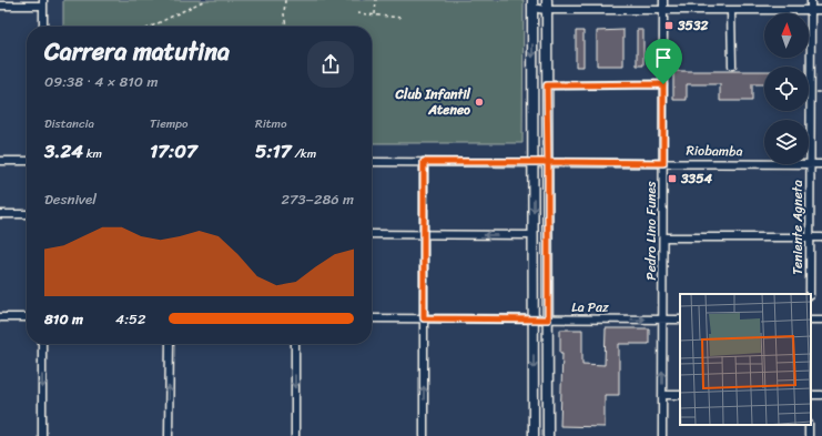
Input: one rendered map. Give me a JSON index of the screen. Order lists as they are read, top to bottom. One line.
{"streets":{"street":["Riobamba","Teniente Agneta","Pedro Lino Funes","La Paz"]},"crossings":[["Riobamba","Teniente Agneta"],["Riobamba","Pedro Lino Funes"],["Pedro Lino Funes","La Paz"]],"one_way":["La Paz"],"places":{"transit":["3532","3354"],"other":["Club Infantil Ateneo"]},"north":"top","page":{"heading":["Carrera matutina","09:38 · 4 × 810 m"],"stats":[["Distancia","3.24 km"],["Tiempo","17:07"],["Ritmo","5:17 /km"]],"chart":["Desnivel","273–286 m"],"list":[{"name":"810 m","note":"4:52"}]}}
